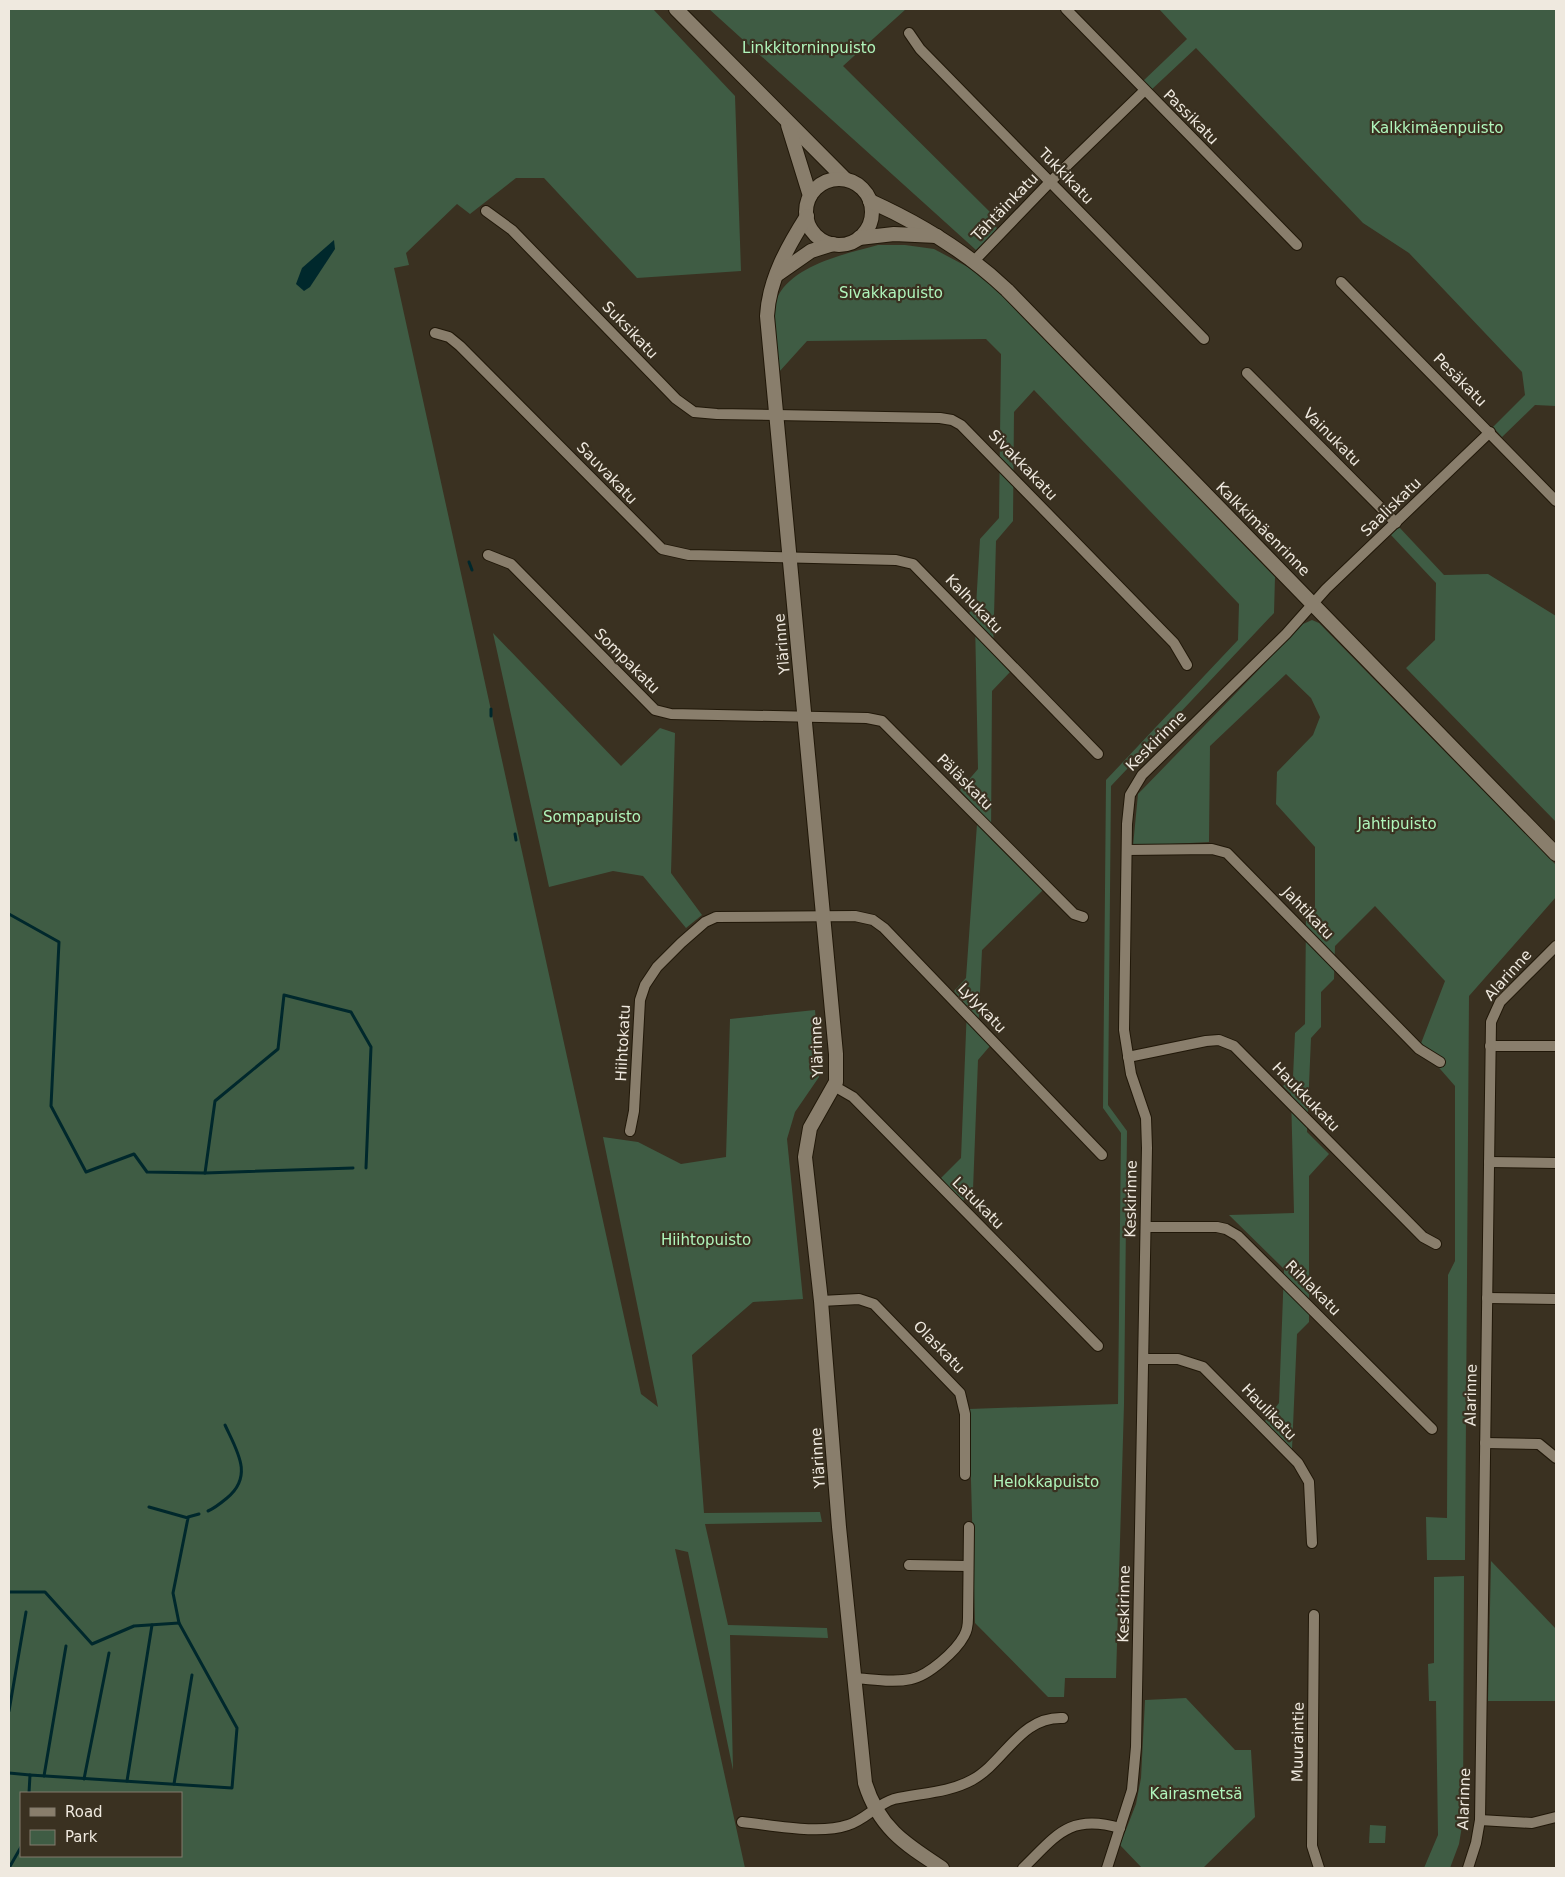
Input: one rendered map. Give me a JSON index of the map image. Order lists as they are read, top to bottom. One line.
{"streets":{"street":["Passikatu","Tukkikatu","Tähtäinkatu","Suksikatu","Pesäkatu","Vainukatu","Sivakkakatu","Sauvakatu","Saaliskatu","Kalkkimäenrinne","Kalhukatu","Ylärinne","Sompakatu","Keskirinne","Päläskatu","Jahtikatu","Alarinne","Lylykatu","Hiihtokatu","Haukkukatu","Latukatu","Rihlakatu","Olaskatu","Haulikatu","Muuraintie"]},"crossings":[["Passikatu","Tähtäinkatu"],["Tukkikatu","Tähtäinkatu"],["Tähtäinkatu","Kalkkimäenrinne"],["Suksikatu","Sivakkakatu"],["Suksikatu","Ylärinne"],["Pesäkatu","Saaliskatu"],["Vainukatu","Saaliskatu"],["Sivakkakatu","Ylärinne"],["Sauvakatu","Kalhukatu"],["Sauvakatu","Ylärinne"],["Saaliskatu","Kalkkimäenrinne"],["Saaliskatu","Keskirinne"],["Kalkkimäenrinne","Ylärinne"],["Kalkkimäenrinne","Keskirinne"],["Kalhukatu","Ylärinne"],["Ylärinne","Sompakatu"],["Ylärinne","Päläskatu"],["Ylärinne","Lylykatu"],["Ylärinne","Hiihtokatu"],["Ylärinne","Latukatu"],["Ylärinne","Olaskatu"],["Sompakatu","Päläskatu"],["Keskirinne","Jahtikatu"],["Keskirinne","Haukkukatu"],["Keskirinne","Rihlakatu"],["Keskirinne","Haulikatu"],["Lylykatu","Hiihtokatu"]],"parks":["Linkkitorninpuisto","Kalkkimäenpuisto","Sivakkapuisto","Sompapuisto","Jahtipuisto","Hiihtopuisto","Helokkapuisto","Kairasmetsä"],"legend":["Road","Park"]}
